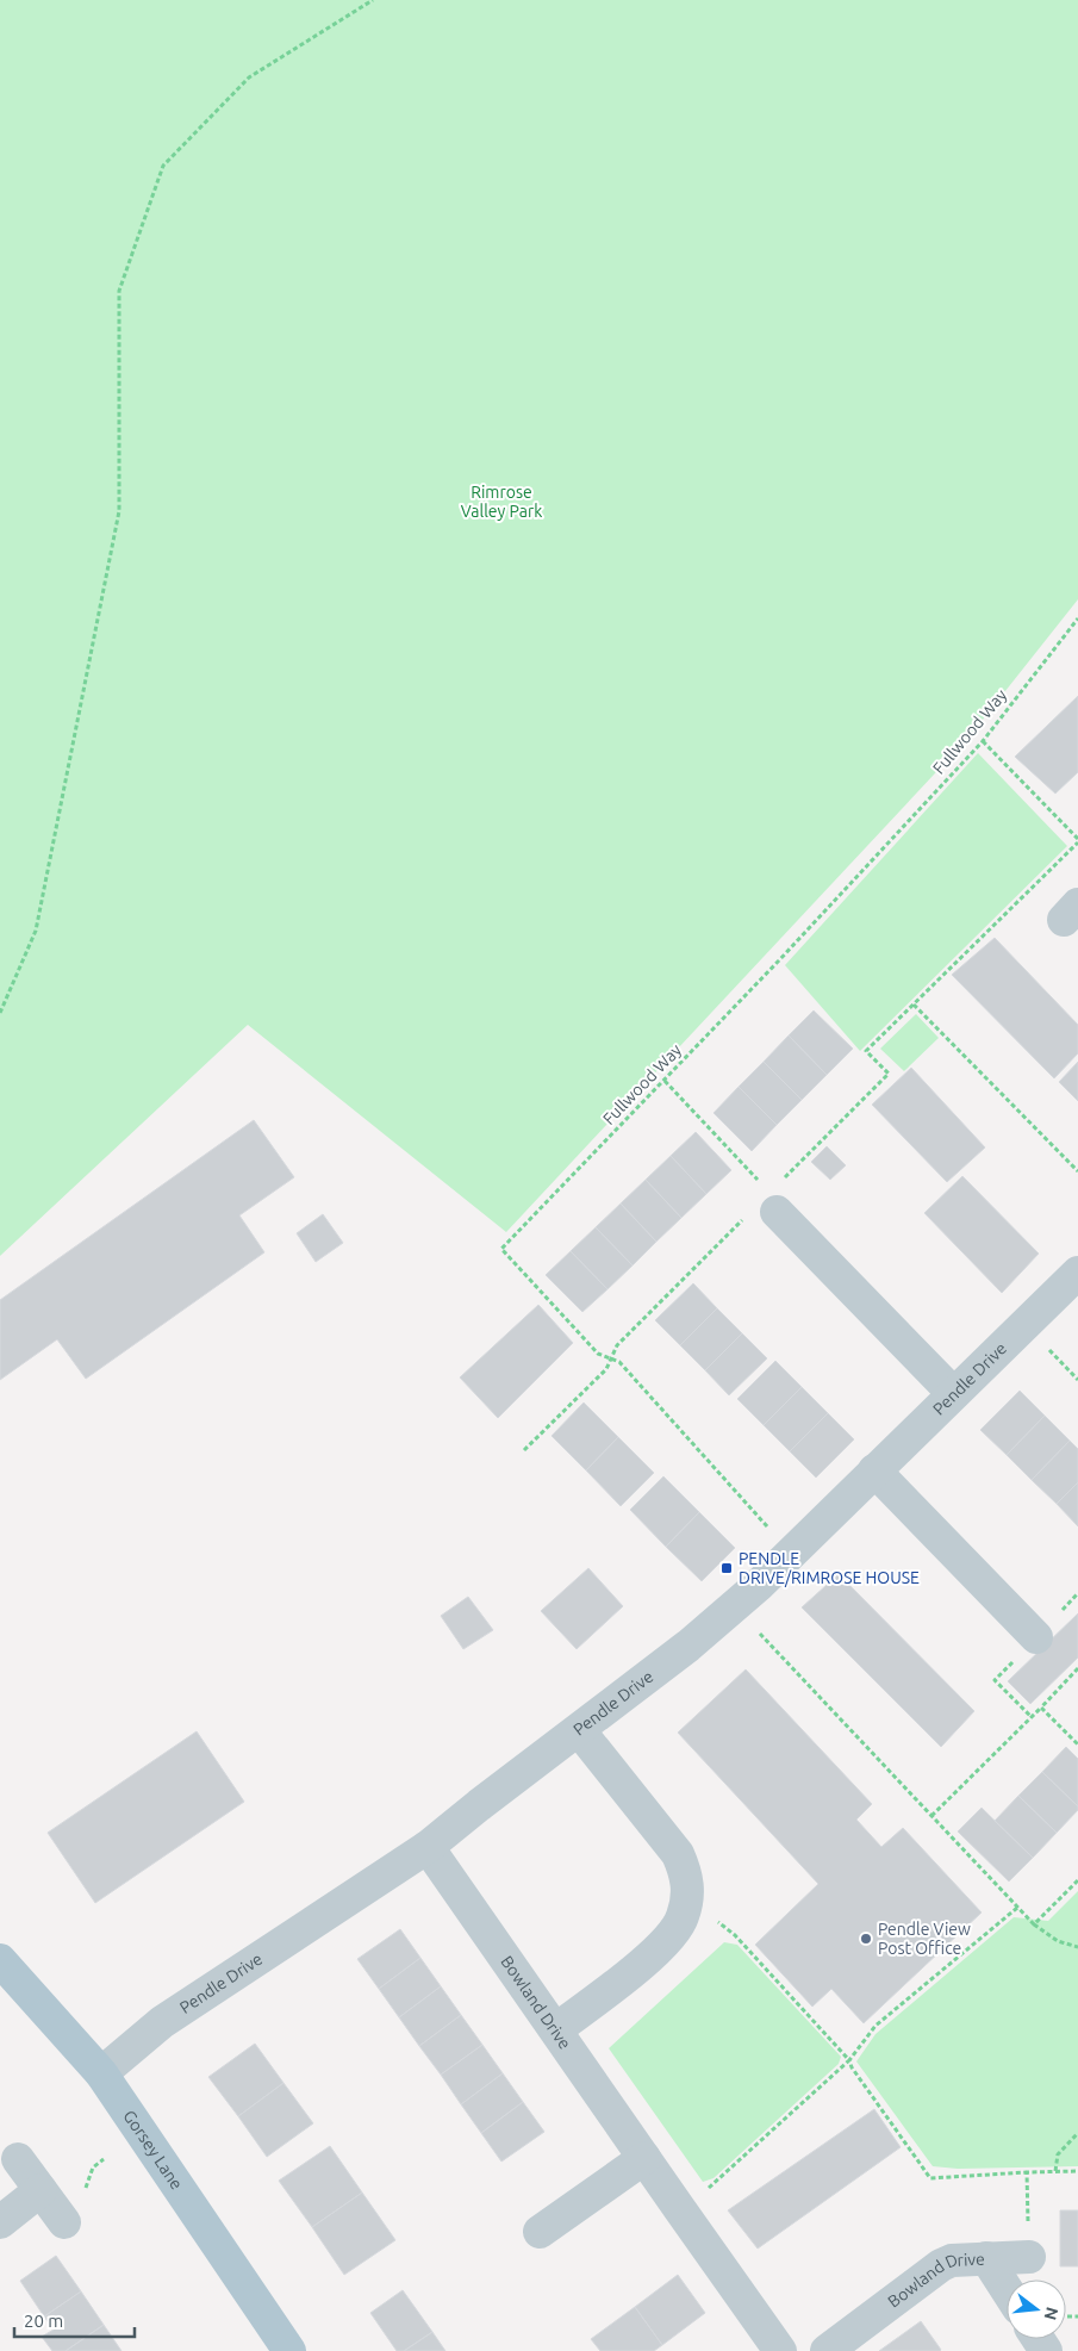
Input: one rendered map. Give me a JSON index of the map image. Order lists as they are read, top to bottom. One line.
{"streets":{"main road":["Gorsey Lane"],"street":["Pendle Drive","Bowland Drive"],"path":["Fullwood Way"]},"crossings":[["Fullwood Way","Pendle Drive"],["Pendle Drive","Bowland Drive"],["Pendle Drive","Gorsey Lane"]],"parks":["Rimrose Valley Park"],"places":{"transit":["PENDLE DRIVE/RIMROSE HOUSE"],"other":["Pendle View Post Office"]},"scale_bar":"20 m","north":"right"}
